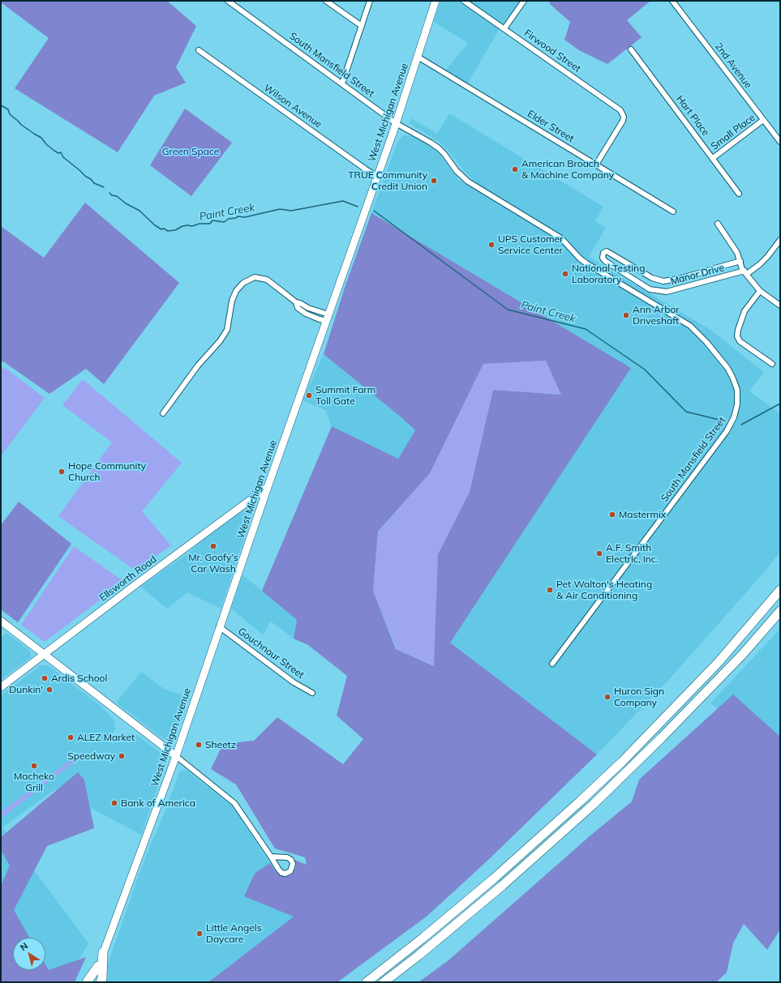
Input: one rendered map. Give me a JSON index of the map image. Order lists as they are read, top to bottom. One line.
{"streets":{"main road":["West Michigan Avenue","Ellsworth Road"],"street":["Firwood Street","South Mansfield Street","2nd Avenue","Wilson Avenue","Hart Place","Elder Street","Small Place","Manor Drive","Gouchnour Street"]},"crossings":[["Firwood Street","Elder Street"],["South Mansfield Street","West Michigan Avenue"],["2nd Avenue","Small Place"],["Wilson Avenue","West Michigan Avenue"],["West Michigan Avenue","Elder Street"],["West Michigan Avenue","Ellsworth Road"],["West Michigan Avenue","Gouchnour Street"],["Hart Place","Small Place"]],"water":["Paint Creek"],"parks":["Green Space"],"places":["American Broach & Machine Company","TRUE Community Credit Union","UPS Customer Service Center","National Testing Laboratory","Ann Arbor Driveshaft","Summit Farm Toll Gate","Hope Community Church","Mastermix","Mr. Goofy’s Car Wash","A.F. Smith Electric, Inc.","Pet Walton's Heating & Air Conditioning","Ardis School","Dunkin'","Huron Sign Company","ALEZ Market","Sheetz","Speedway","Macheko Grill","Bank of America","Little Angels Daycare"],"north":"top left"}
